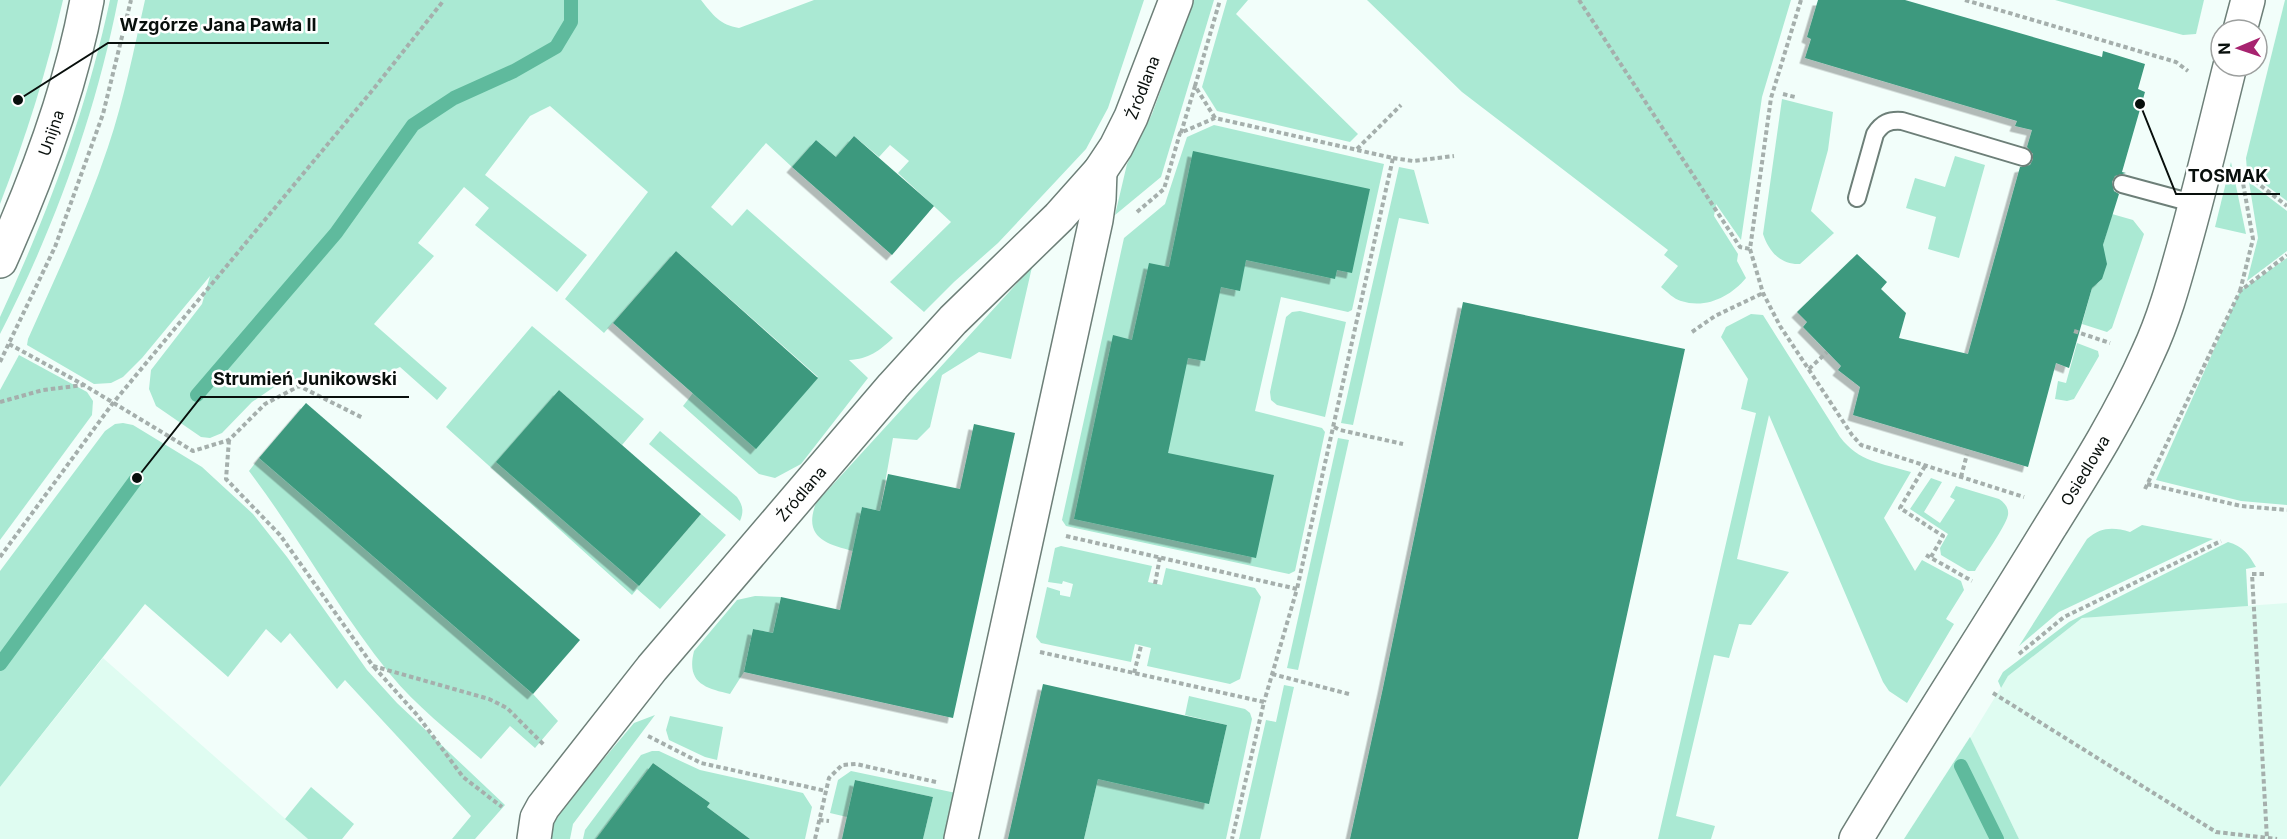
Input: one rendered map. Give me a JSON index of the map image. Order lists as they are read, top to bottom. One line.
{"streets":{"street":["Źródlana","Unijna","Osiedlowa"]},"places":["Wzgórze Jana Pawła II","TOSMAK","Strumień Junikowski"],"north":"left"}
